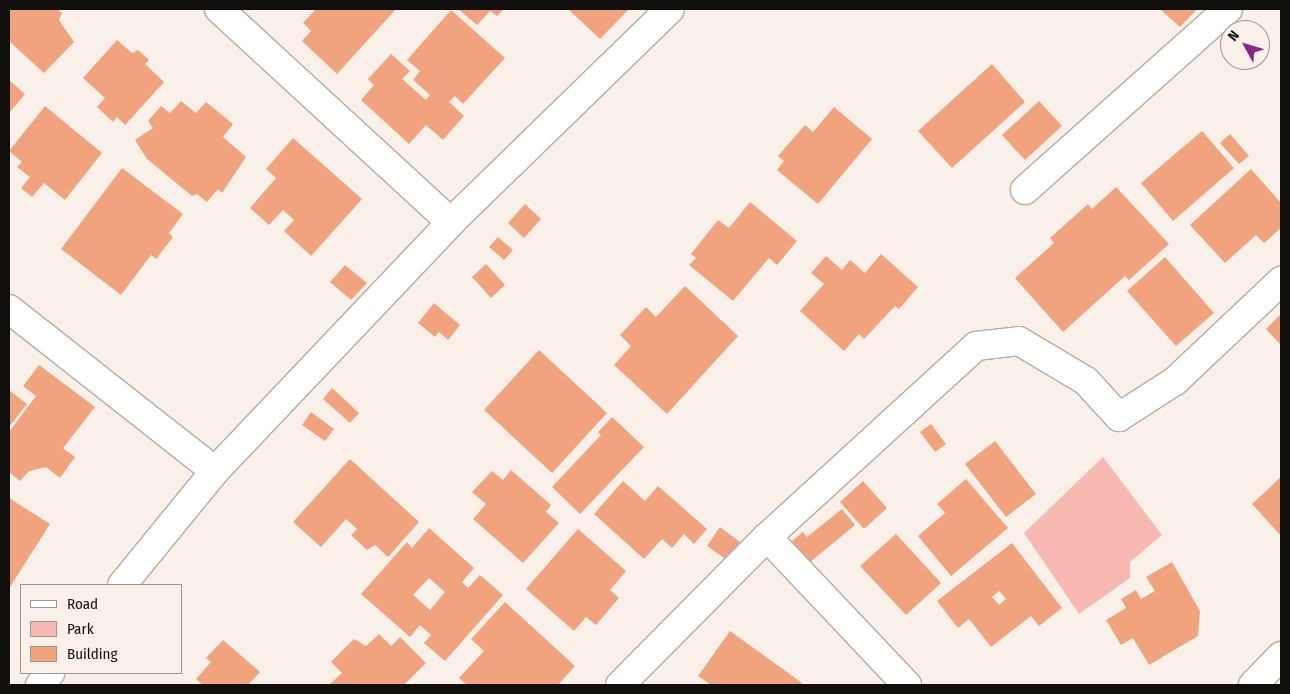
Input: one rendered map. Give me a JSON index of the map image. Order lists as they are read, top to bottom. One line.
{"legend":["Road","Park","Building"],"north":"top left"}
